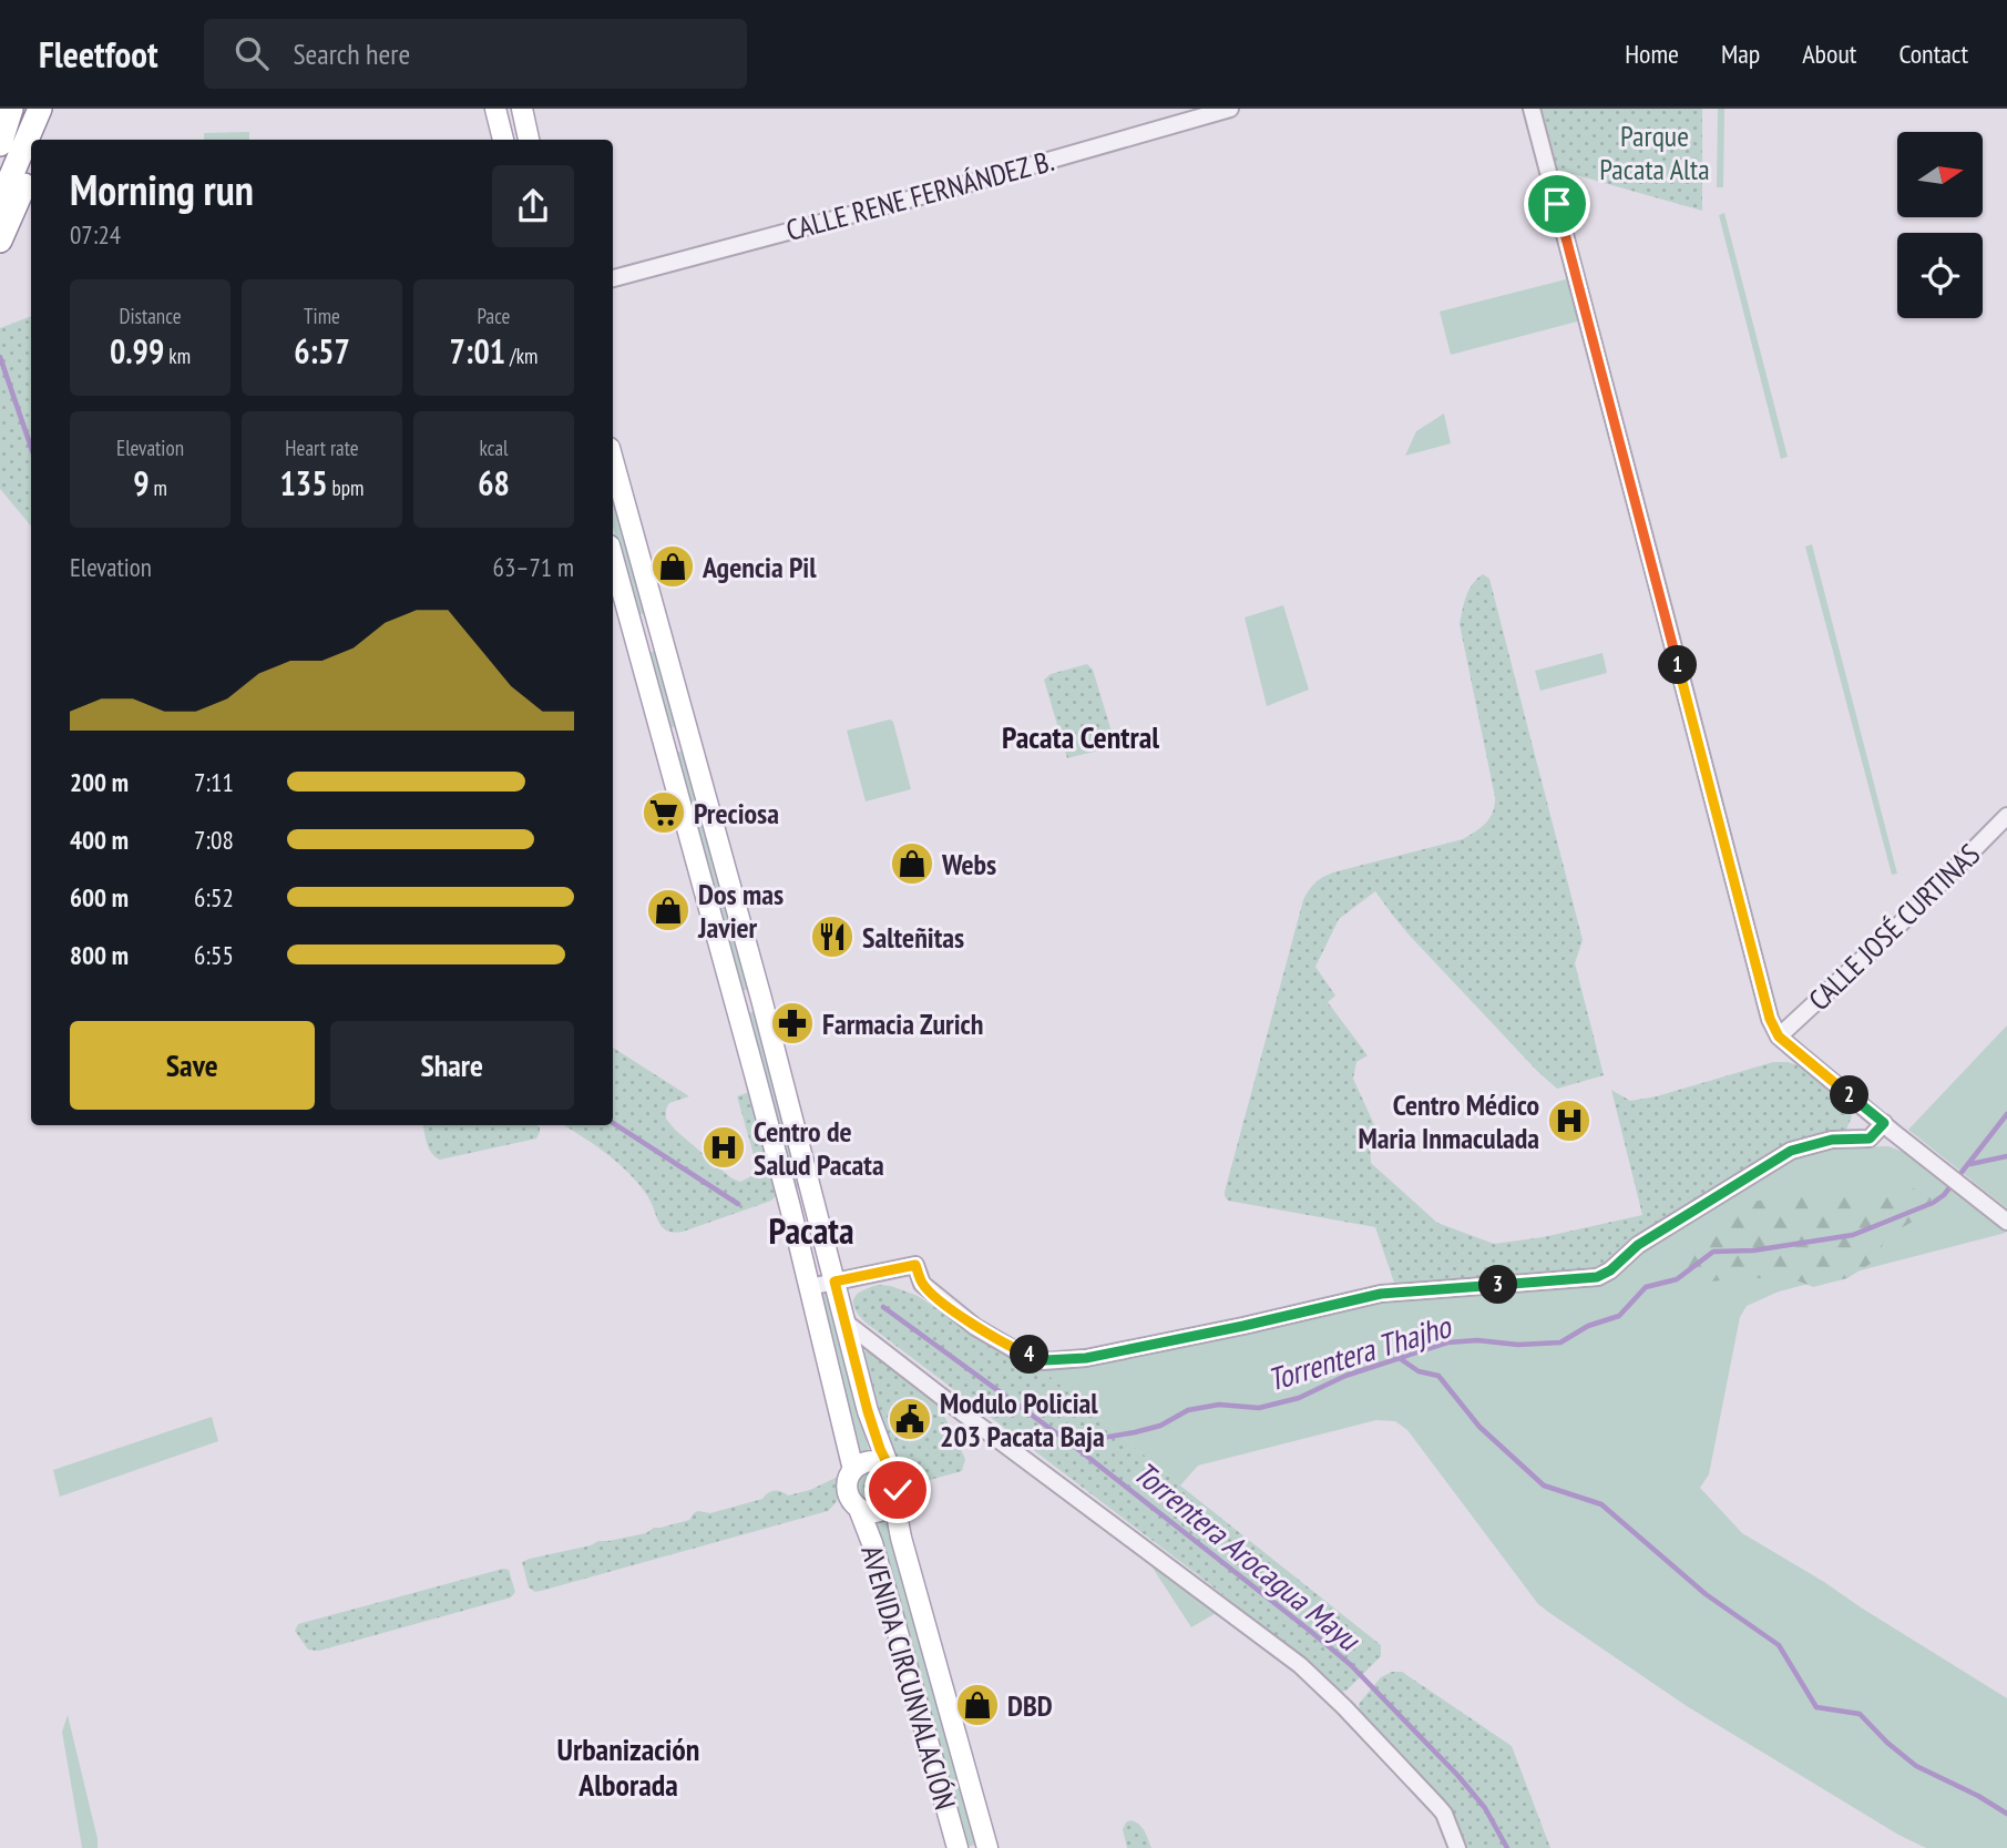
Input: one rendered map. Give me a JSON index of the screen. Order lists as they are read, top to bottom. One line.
{"streets":{"main road":["AVENIDA CIRCUNVALACIÓN"],"street":["CALLE RENE FERNÁNDEZ B.","CALLE JOSÉ CURTINAS"]},"districts":["Pacata Central","Pacata","Urbanización Alborada"],"water":["Torrentera Thajho","Torrentera Arocagua Mayu"],"parks":["Parque Pacata Alta"],"places":{"shop":["Agencia Pil","Webs","Dos mas Javier","DBD"],"supermarket":["Preciosa"],"restaurant":["Salteñitas"],"pharmacy":["Farmacia Zurich"],"hospital":["Centro Médico Maria Inmaculada","Centro de Salud Pacata"],"public building":["Modulo Policial 203 Pacata Baja"]},"north":"right","page":{"header":"Fleetfoot","search":"Search here","nav":["Home","Map","About","Contact"],"heading":["Morning run","07:24"],"stats":[["Distance","0.99 km"],["Time","6:57"],["Pace","7:01 /km"],["Elevation","9 m"],["Heart rate","135 bpm"],["kcal","68"]],"chart":["Elevation","63–71 m"],"pins":["1","2","3","4"],"list":[{"name":"200 m","note":"7:11"},{"name":"400 m","note":"7:08"},{"name":"600 m","note":"6:52"},{"name":"800 m","note":"6:55"}],"buttons":["Save","Share"]}}
